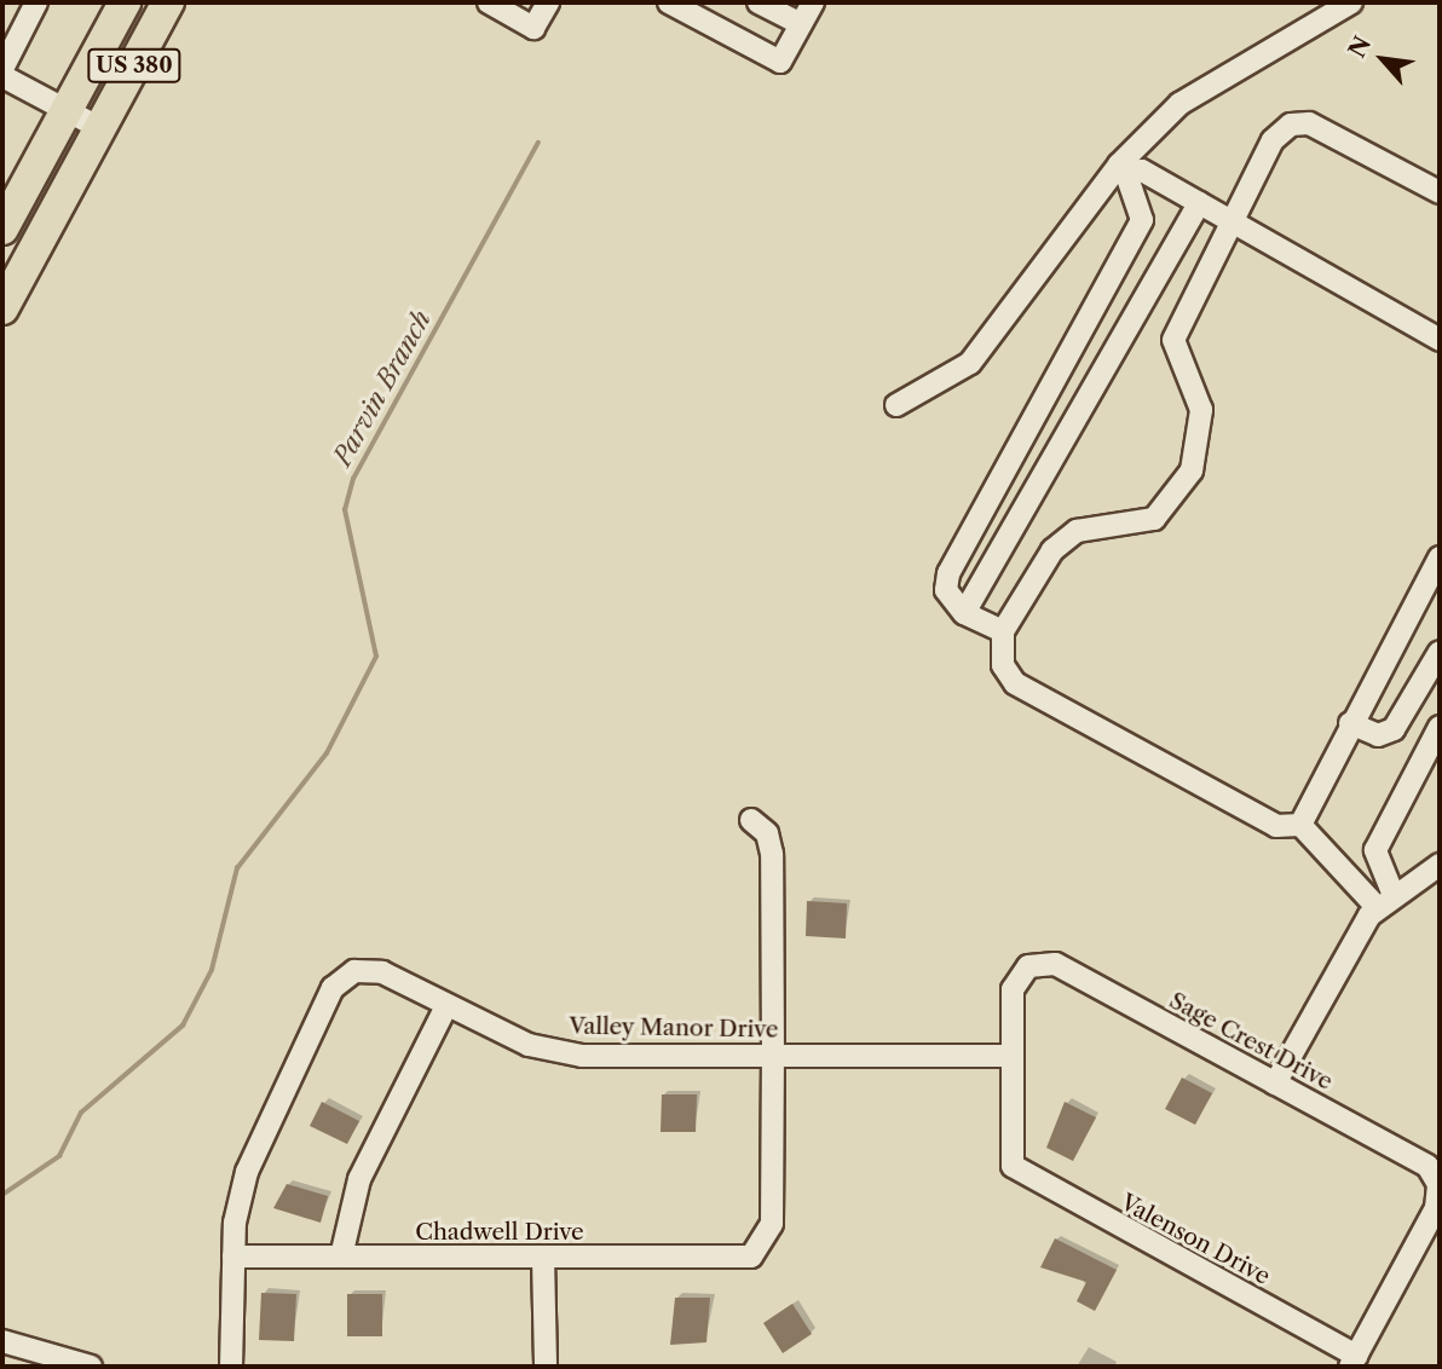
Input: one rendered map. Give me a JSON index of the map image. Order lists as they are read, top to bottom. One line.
{"streets":{"highway":["US 380"],"street":["Valley Manor Drive","Sage Crest Drive","Chadwell Drive","Valenson Drive"]},"crossings":[["Valley Manor Drive","Sage Crest Drive"],["Valley Manor Drive","Chadwell Drive"],["Valley Manor Drive","Valenson Drive"],["Sage Crest Drive","Valenson Drive"]],"water":["Parvin Branch"],"north":"top left"}
